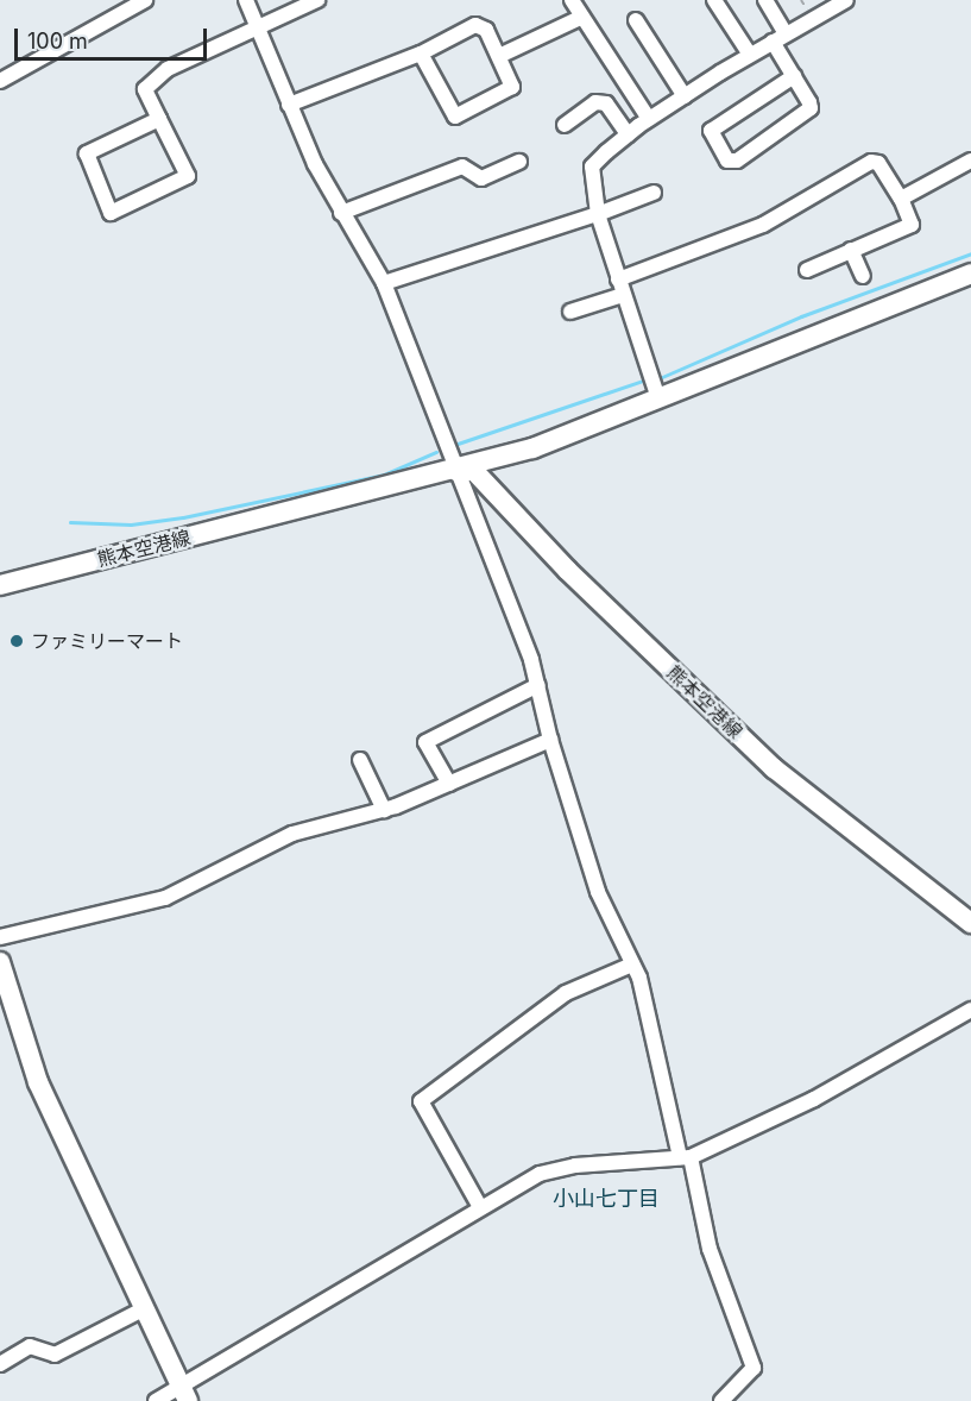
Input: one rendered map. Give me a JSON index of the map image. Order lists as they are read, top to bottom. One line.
{"streets":{"main road":["熊本空港線"]},"districts":["小山七丁目"],"places":["ファミリーマート"],"scale_bar":"100 m"}
